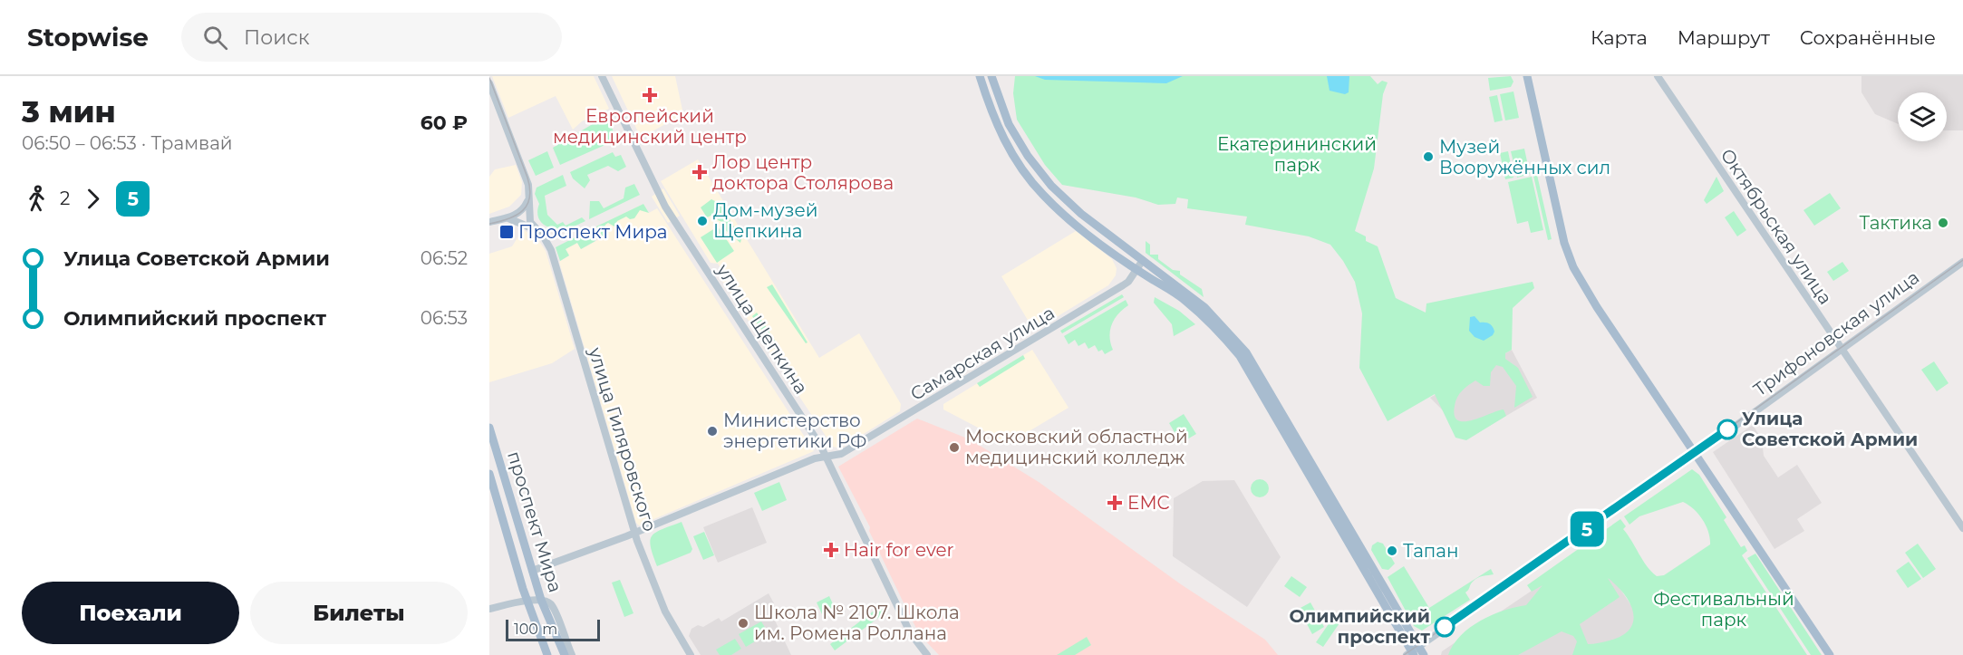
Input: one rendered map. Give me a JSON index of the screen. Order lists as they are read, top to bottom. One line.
{"streets":{"main road":["проспект Мира"],"street":["Октябрьская улица","улица Щепкина","Трифоновская улица","Самарская улица","улица Гиляровского"]},"crossings":[["Октябрьская улица","Трифоновская улица"],["улица Щепкина","Самарская улица"],["Самарская улица","улица Гиляровского"],["Самарская улица","проспект Мира"]],"parks":["Екатерининский парк","Фестивальный парк"],"places":{"health":["Европейский медицинский центр","Лор центр доктора Столярова","EMC","Hair for ever"],"other":["Музей Вооружённых сил","Дом-музей Щепкина","Тактика","Улица Советской Армии","Министерство энергетики РФ","Московский областной медицинский колледж","Тапан","Школа № 2107. Школа им. Ромена Роллана","Олимпийский проспект"],"transit":["Проспект Мира"]},"lines":["tram line 5"],"scale_bar":"100 m","page":{"header":"Stopwise","search":"Поиск","nav":["Карта","Маршрут","Сохранённые"],"heading":["3 мин","06:50 – 06:53 · Трамвай","60 ₽"],"on_map":"5","legs":["2","5"],"list":[{"name":"Улица Советской Армии","value":"06:52"},{"name":"Олимпийский проспект","value":"06:53"}],"buttons":["Поехали","Билеты"],"scale":"100 m"}}
